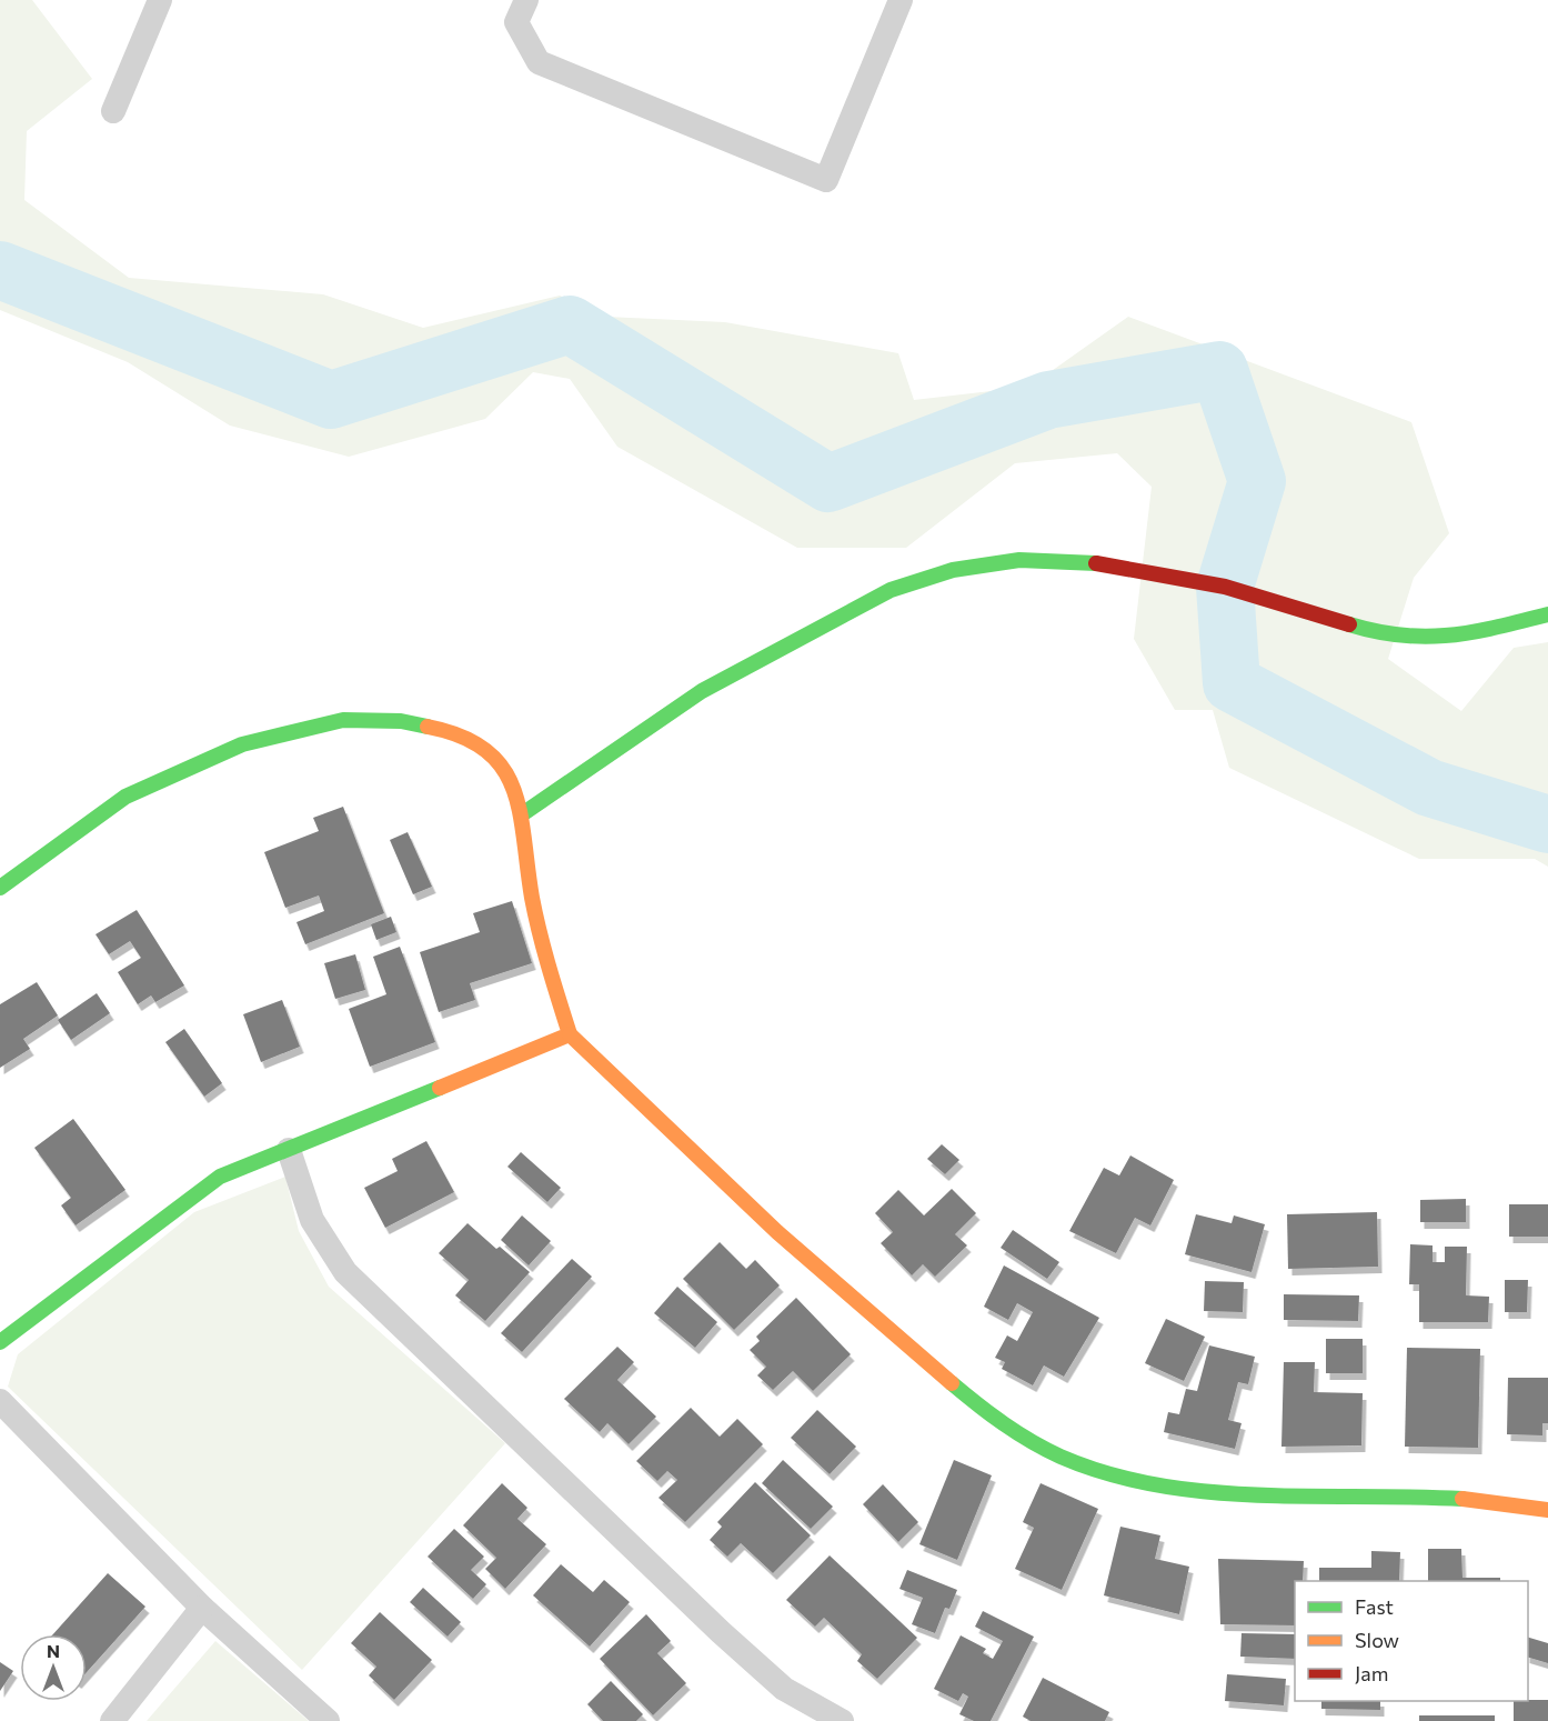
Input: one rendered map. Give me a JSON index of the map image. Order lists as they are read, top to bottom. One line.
{"legend":["Fast","Slow","Jam"],"north":"top"}
